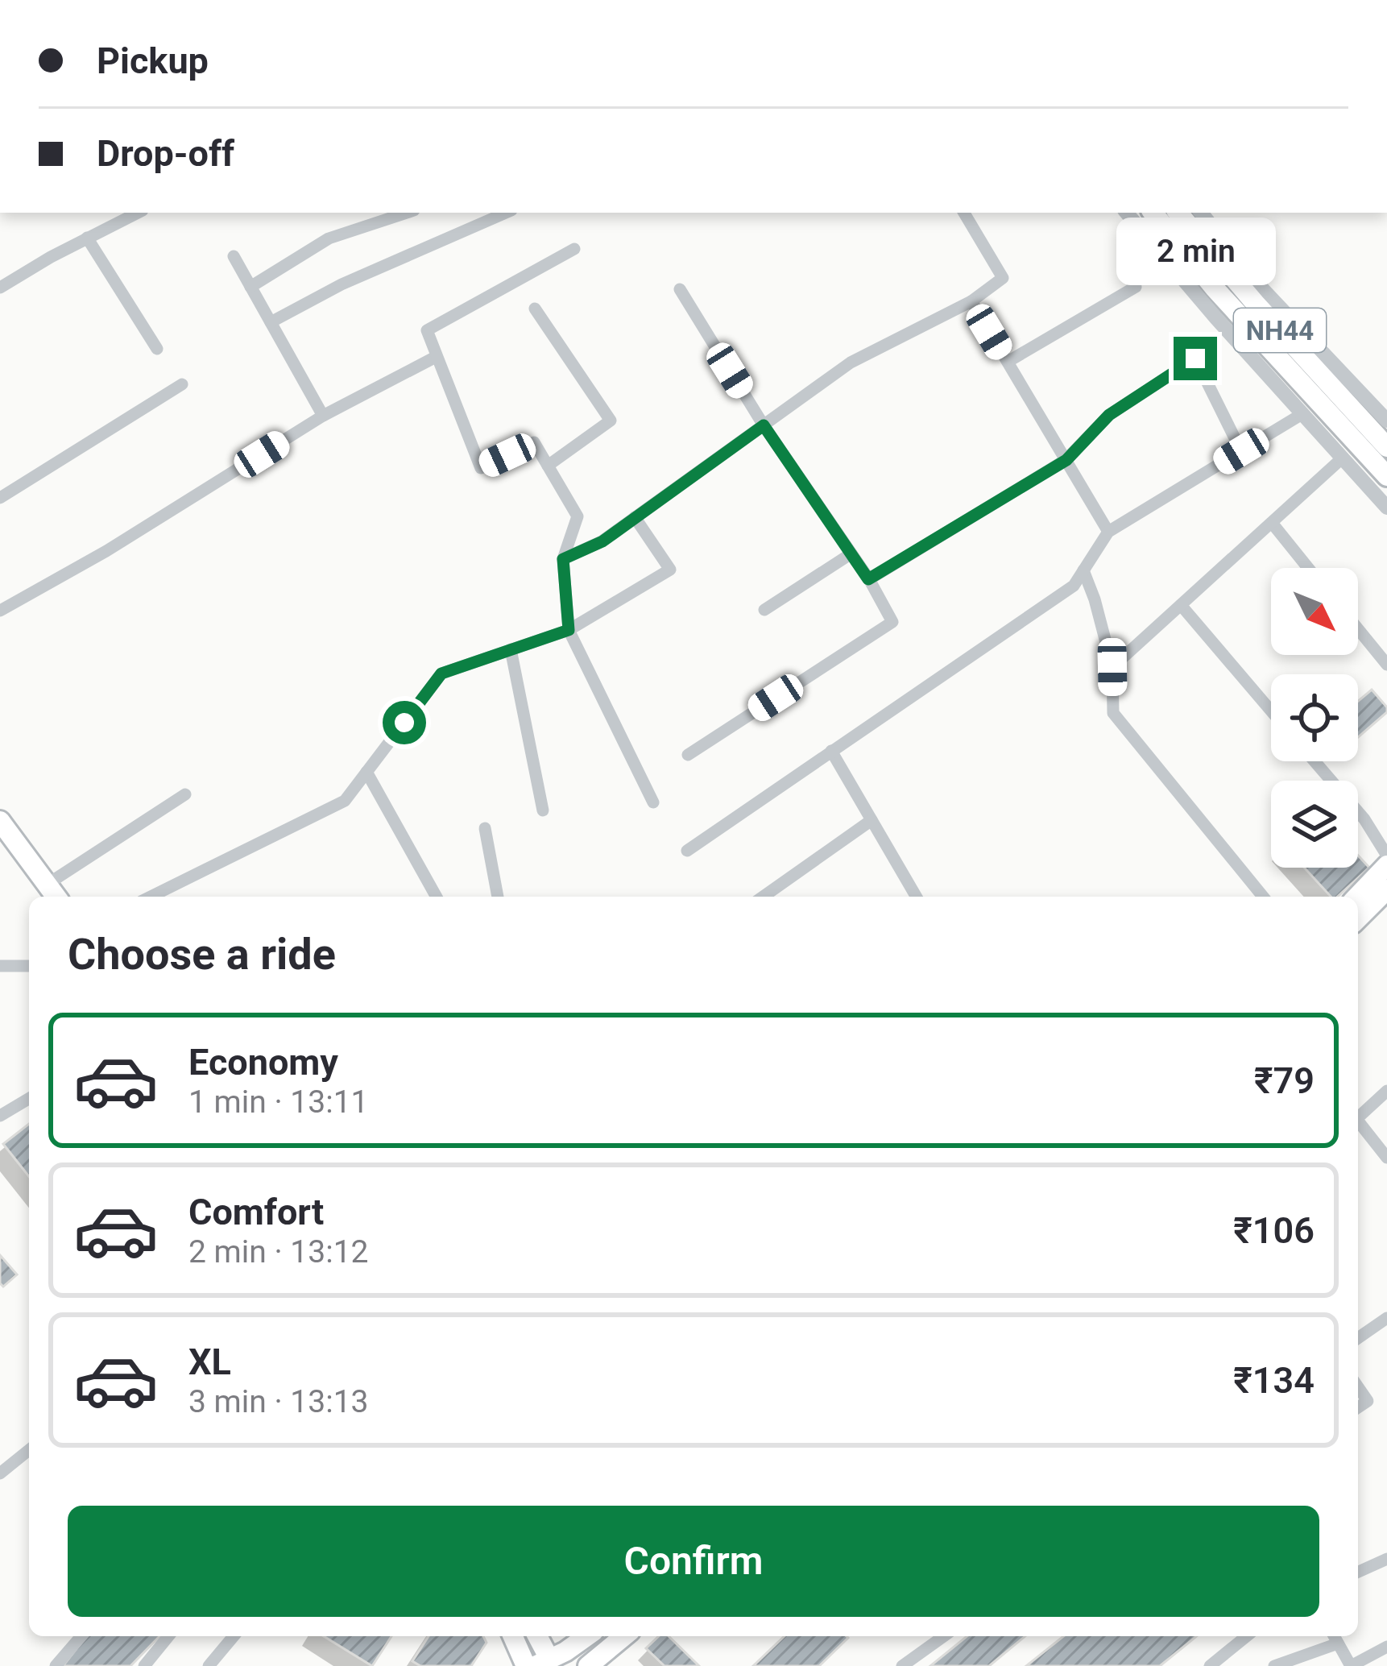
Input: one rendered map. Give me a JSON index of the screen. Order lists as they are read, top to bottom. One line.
{"streets":{"main road":["NH44"]},"north":"bottom right","page":{"banner":["Pickup","Drop-off"],"bubble":"2 min","heading":"Choose a ride","list":[{"name":"Economy","note":"1 min · 13:11","value":"₹79"},{"name":"Comfort","note":"2 min · 13:12","value":"₹106"},{"name":"XL","note":"3 min · 13:13","value":"₹134"}],"buttons":"Confirm"}}
